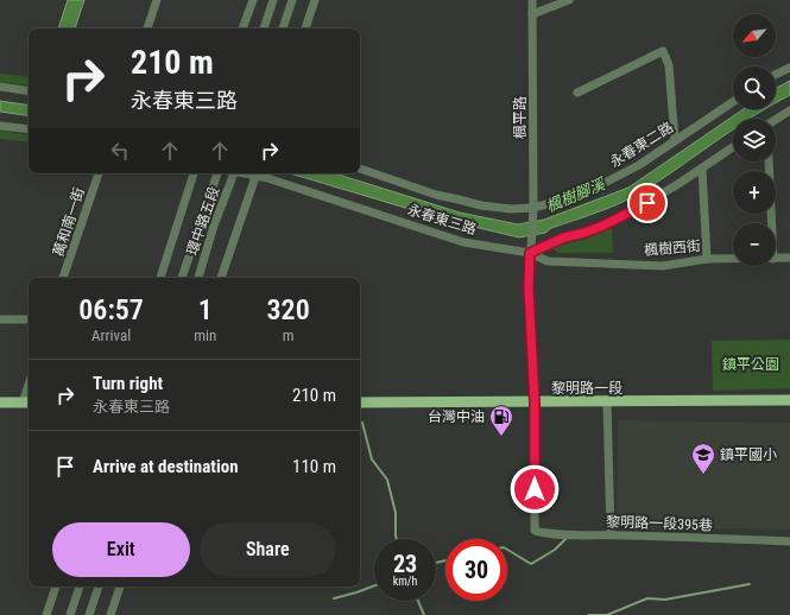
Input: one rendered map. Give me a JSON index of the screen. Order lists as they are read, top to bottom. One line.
{"streets":{"main road":["黎明路一段"],"street":["楓平路","永春東二路","永春東三路","環中路五段","萬和南一街","楓樹西街","黎明路一段395巷"]},"crossings":[["楓平路","永春東二路"],["楓平路","永春東三路"],["楓平路","楓樹西街"],["永春東三路","楓樹西街"],["黎明路一段","黎明路一段395巷"]],"water":["楓樹腳溪"],"parks":["鎮平公園"],"places":{"fuel station":["台灣中油"],"school or university":["鎮平國小"]},"north":"bottom left","page":{"map_buttons":["+","−"],"turn":["210 m","永春東三路"],"eta":["06:57","Arrival","1","min","320","m"],"list":[{"name":"Turn right","note":"永春東三路","value":"210 m"},{"name":"Arrive at destination","value":"110 m"}],"buttons":["Exit","Share"],"speed":"23 km/h","limit":"30"}}
